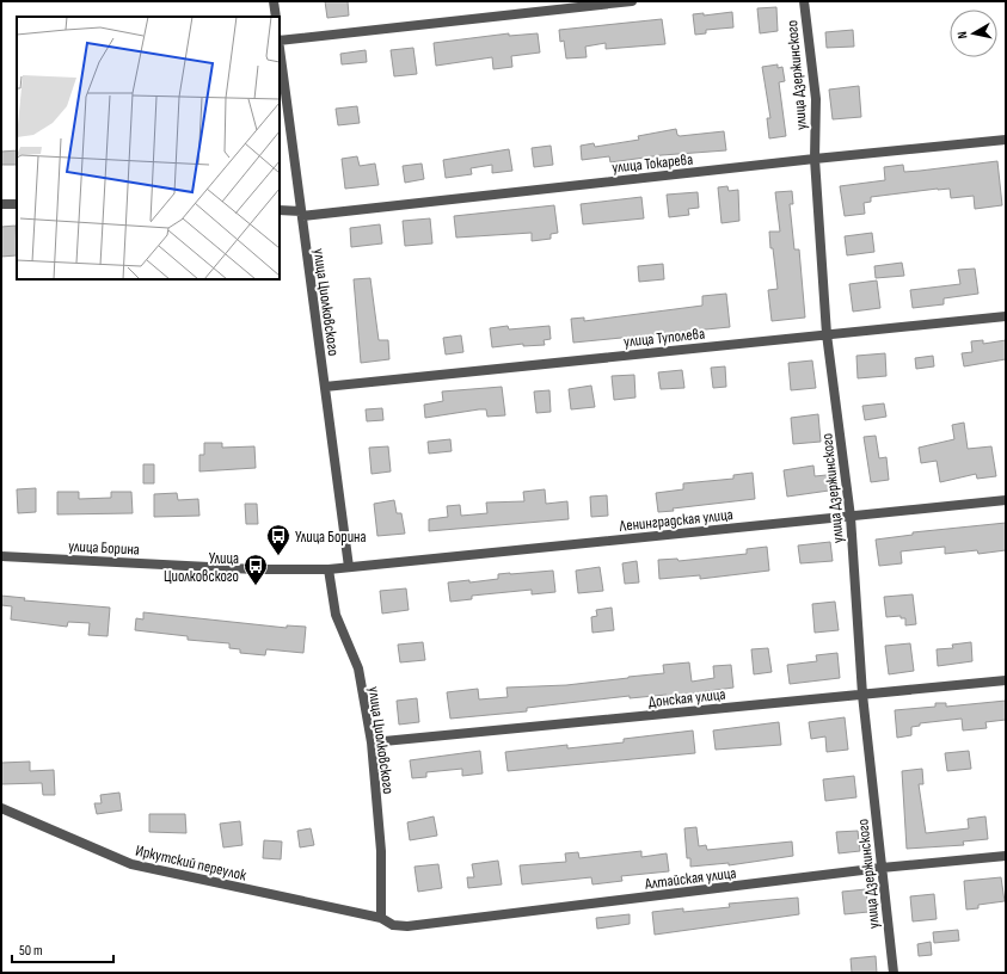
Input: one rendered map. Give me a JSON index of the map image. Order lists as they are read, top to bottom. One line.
{"streets":{"street":["улица Дзержинского","улица Токарева","улица Циолковского","улица Туполева","Ленинградская улица","улица Борина","Донская улица","Иркутский переулок","Алтайская улица"]},"crossings":[["улица Дзержинского","улица Токарева"],["улица Дзержинского","улица Туполева"],["улица Дзержинского","Ленинградская улица"],["улица Дзержинского","Донская улица"],["улица Дзержинского","Алтайская улица"],["улица Токарева","улица Циолковского"],["улица Циолковского","улица Туполева"],["улица Циолковского","Ленинградская улица"],["улица Циолковского","улица Борина"],["улица Циолковского","Донская улица"],["улица Циолковского","Иркутский переулок"],["улица Циолковского","Алтайская улица"],["Ленинградская улица","улица Борина"],["Иркутский переулок","Алтайская улица"]],"places":{"bus stop":["Улица Борина","Улица Циолковского"]},"scale_bar":"50 m","north":"left"}
